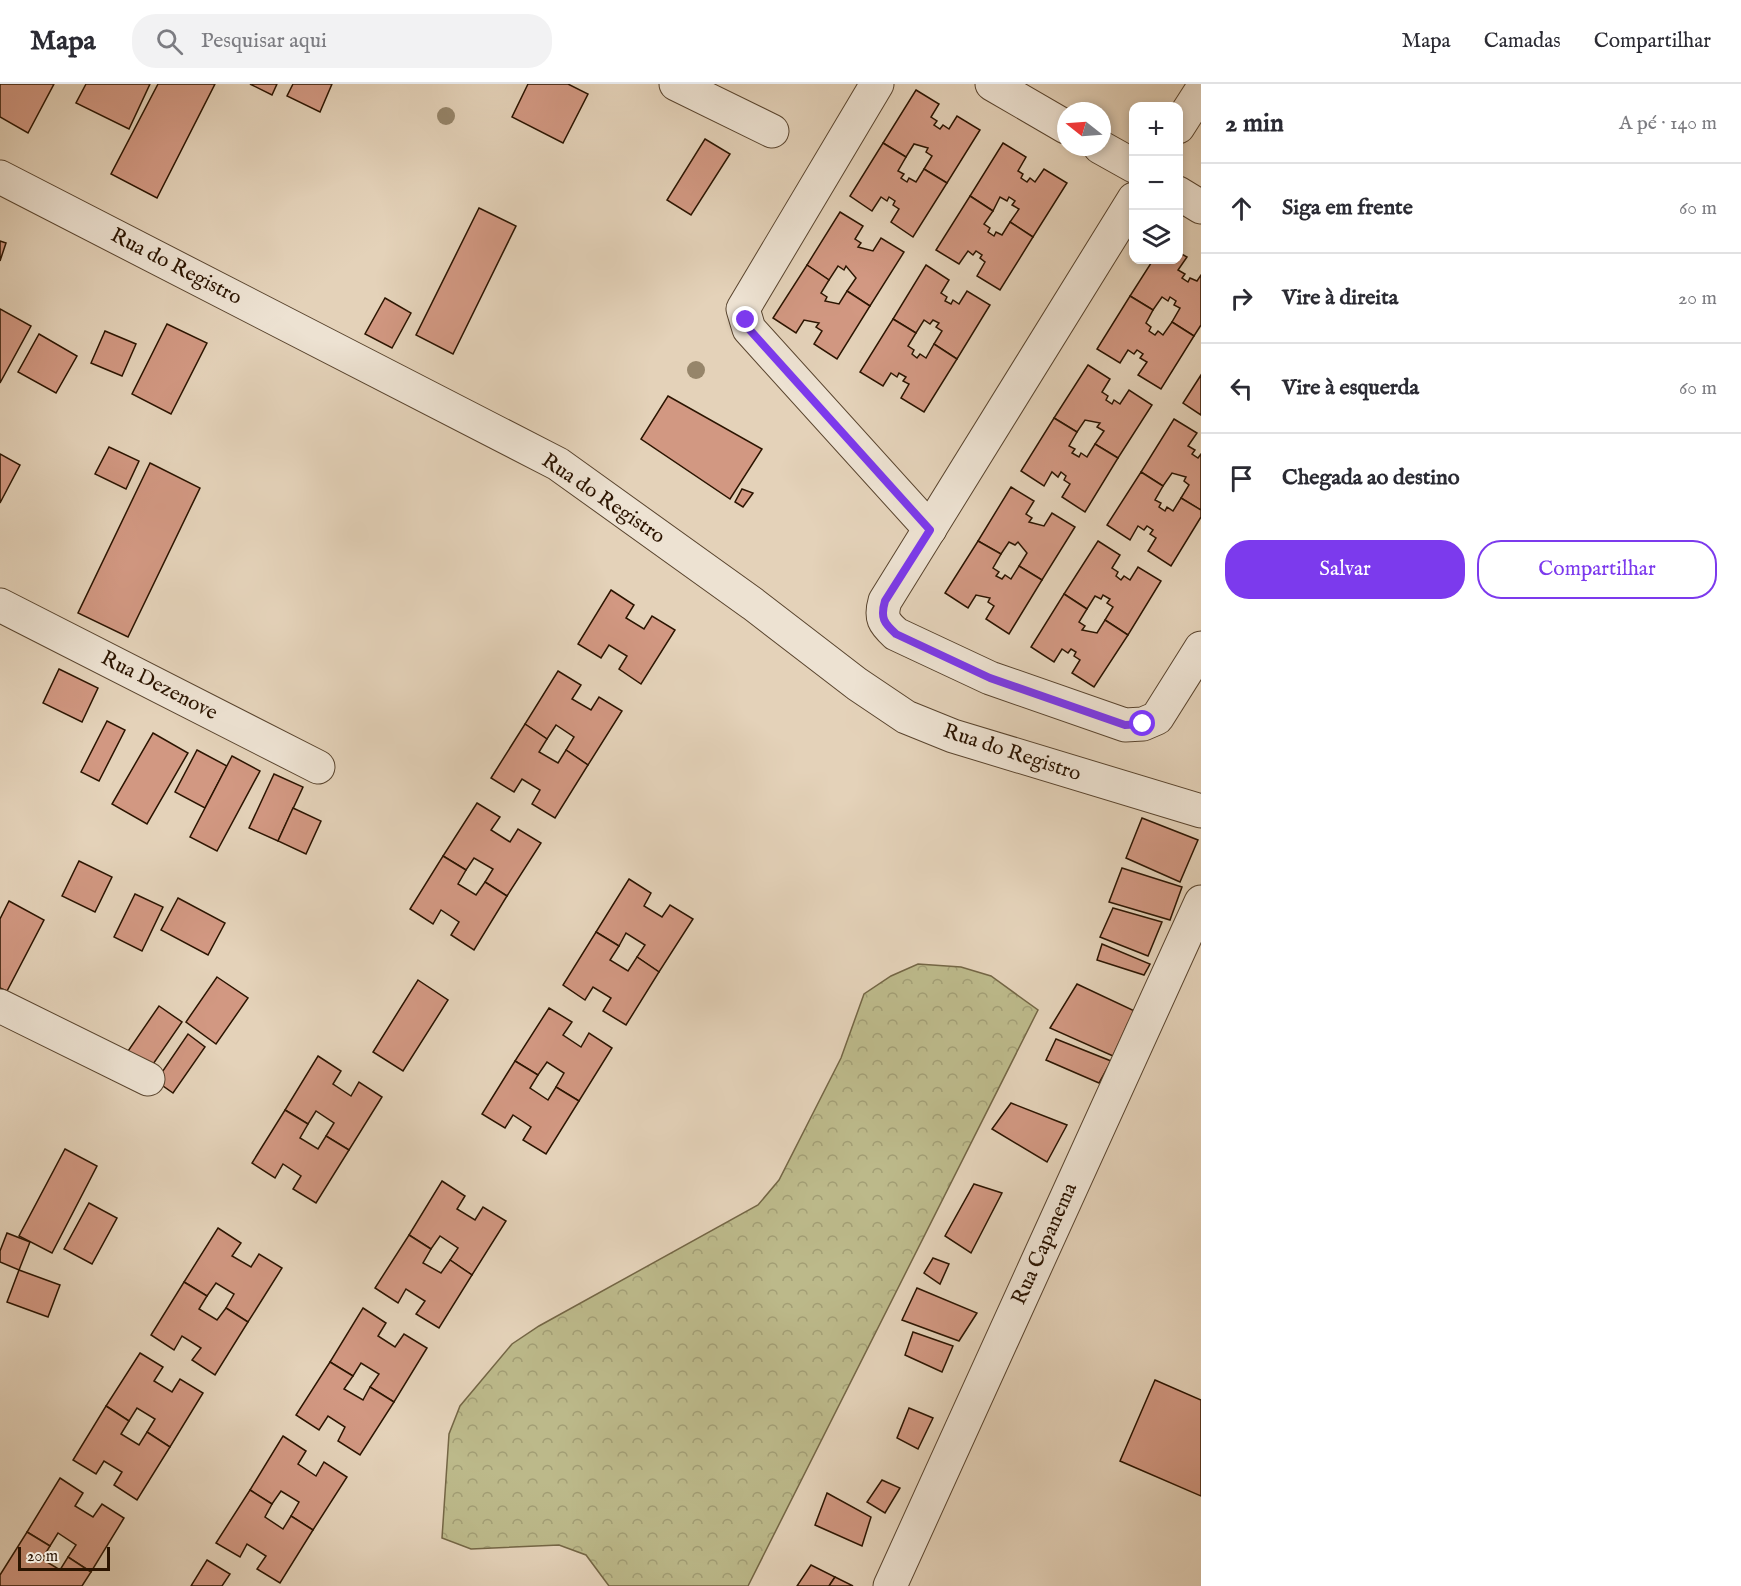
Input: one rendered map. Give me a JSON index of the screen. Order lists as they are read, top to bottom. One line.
{"streets":{"street":["Rua do Registro","Rua Dezenove","Rua Capanema"]},"scale_bar":"20 m","north":"left","page":{"header":"Mapa","search":"Pesquisar aqui","nav":["Mapa","Camadas","Compartilhar"],"heading":["2 min","A pé · 140 m"],"map_buttons":["+","−"],"list":[["Siga em frente","60 m"],["Vire à direita","20 m"],["Vire à esquerda","60 m"],"Chegada ao destino"],"buttons":["Salvar","Compartilhar"],"scale":"20 m"}}
